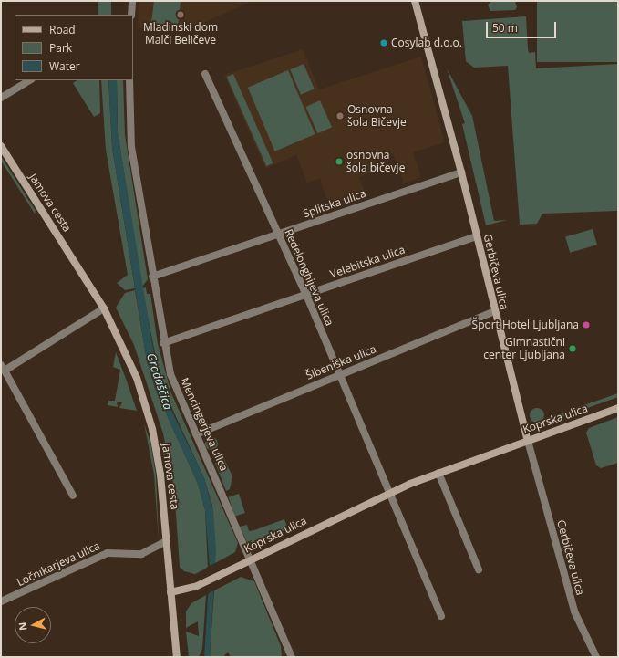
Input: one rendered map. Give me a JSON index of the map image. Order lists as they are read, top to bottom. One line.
{"streets":{"street":["Jamova cesta","Splitska ulica","Velebitska ulica","Gerbičeva ulica","Redelonghijeva ulica","Šibeniška ulica","Koprska ulica","Mencingerjeva ulica","Ločnikarjeva ulica"]},"crossings":[["Jamova cesta","Koprska ulica"],["Jamova cesta","Ločnikarjeva ulica"],["Splitska ulica","Gerbičeva ulica"],["Splitska ulica","Redelonghijeva ulica"],["Splitska ulica","Mencingerjeva ulica"],["Velebitska ulica","Gerbičeva ulica"],["Velebitska ulica","Redelonghijeva ulica"],["Velebitska ulica","Mencingerjeva ulica"],["Gerbičeva ulica","Šibeniška ulica"],["Gerbičeva ulica","Koprska ulica"],["Redelonghijeva ulica","Šibeniška ulica"],["Redelonghijeva ulica","Koprska ulica"],["Šibeniška ulica","Mencingerjeva ulica"],["Koprska ulica","Mencingerjeva ulica"]],"water":["Gradaščica"],"places":["Mladinski dom Malči Beličeve","Cosylab d.o.o.","Osnovna šola Bičevje","osnovna šola bičevje","Šport Hotel Ljubljana","Gimnastični center Ljubljana"],"legend":["Road","Park","Water"],"scale_bar":"50 m","north":"left"}
